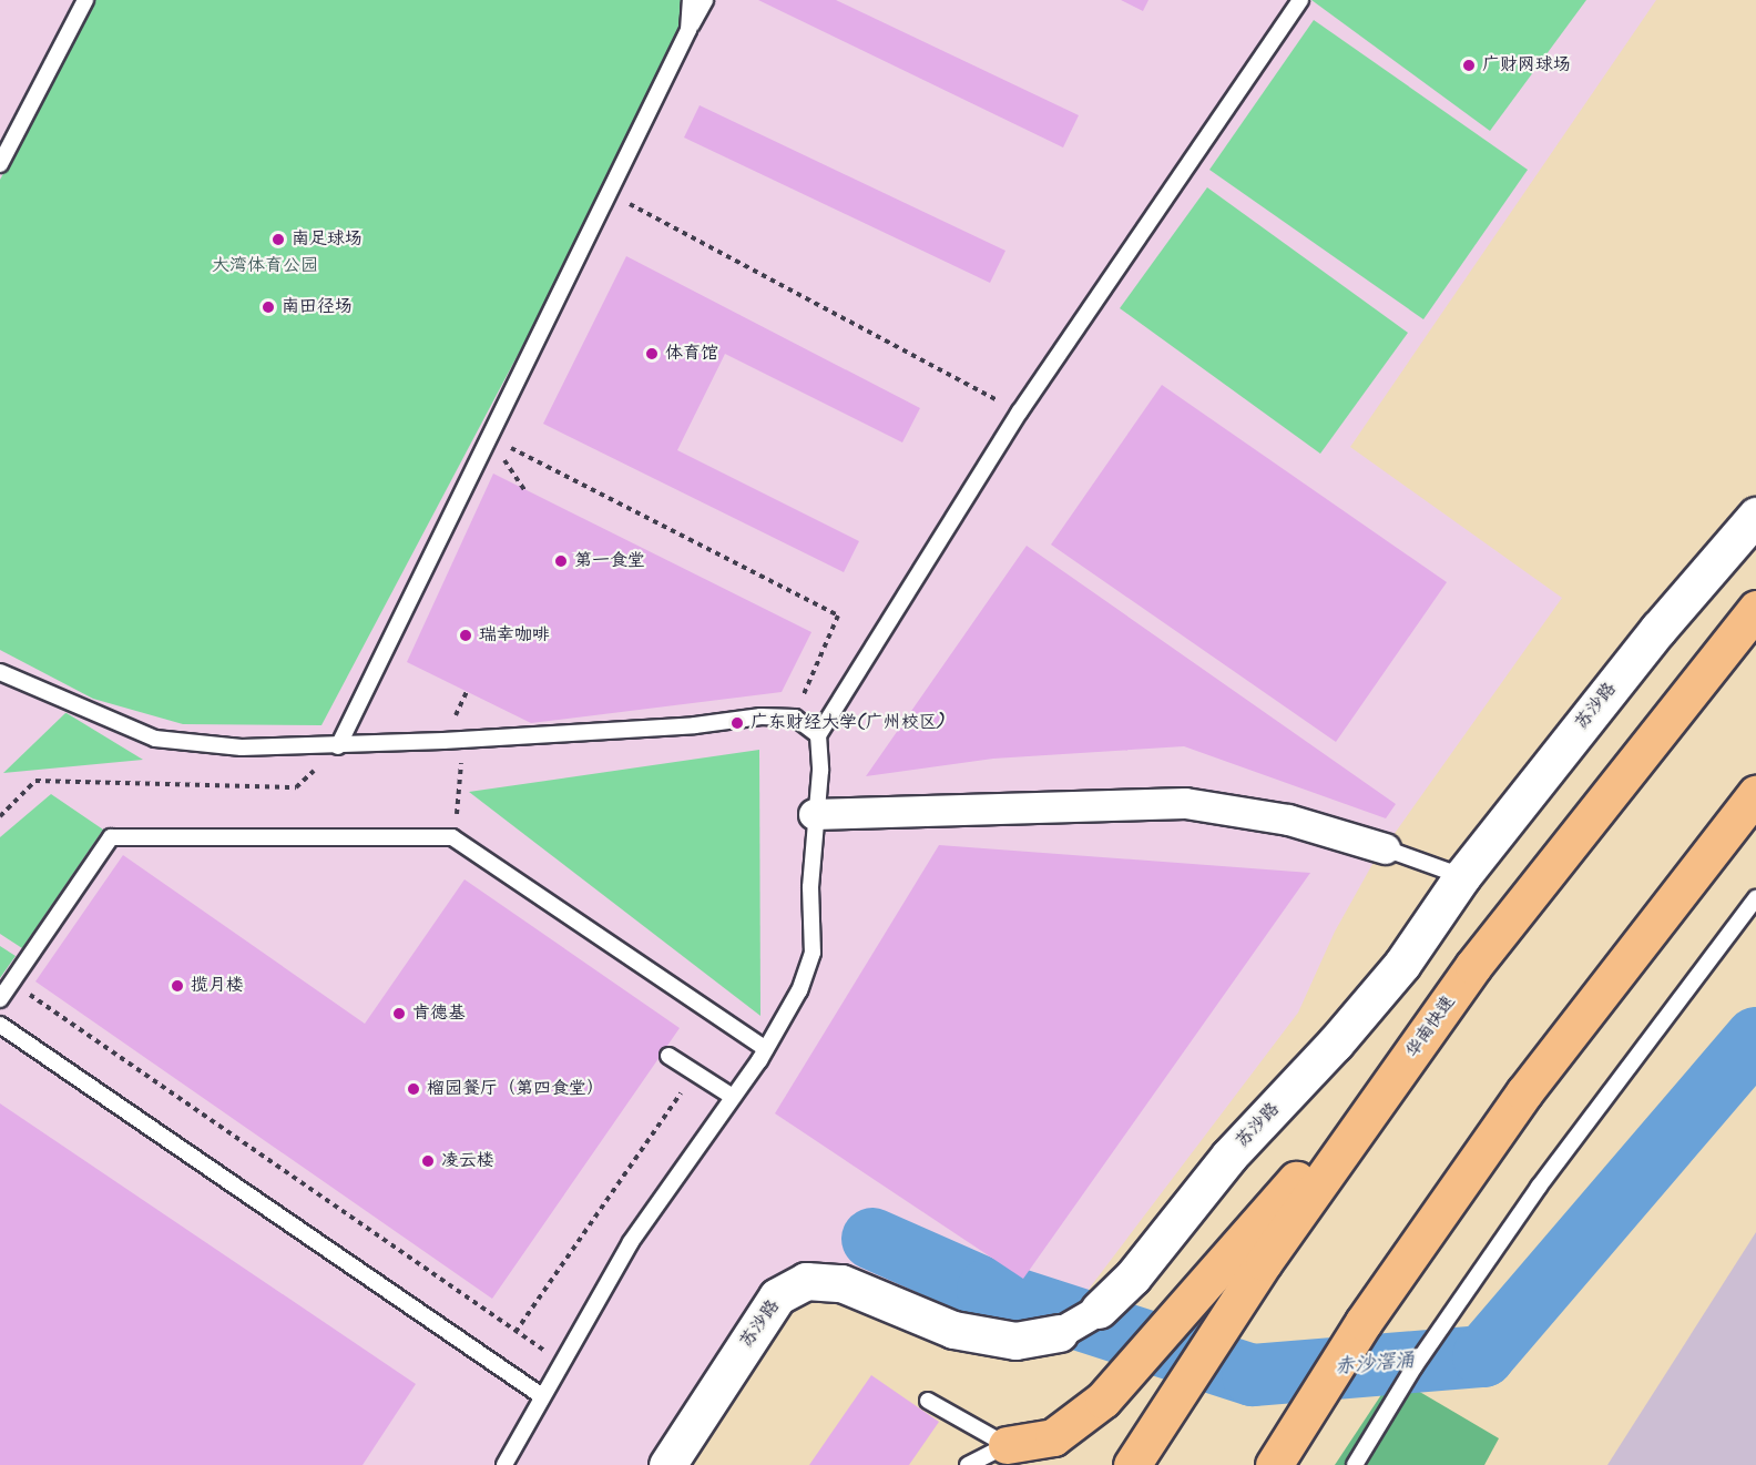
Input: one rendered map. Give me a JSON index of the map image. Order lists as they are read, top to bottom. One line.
{"streets":{"highway":["华南快速"],"street":["苏沙路"]},"water":["赤沙滘涌"],"parks":["大湾体育公园"],"places":["广财网球场","南足球场","南田径场","体育馆","第一食堂","瑞幸咖啡","广东财经大学(广州校区)","揽月楼","肯德基","榴园餐厅（第四食堂）","凌云楼"]}
